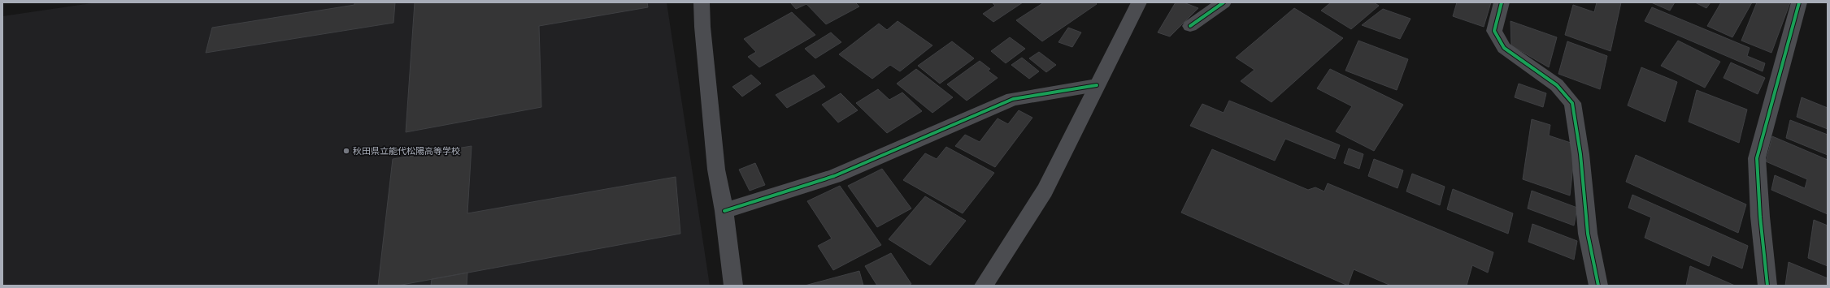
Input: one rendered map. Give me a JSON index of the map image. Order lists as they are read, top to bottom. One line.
{"places":["秋田県立能代松陽高等学校"]}
